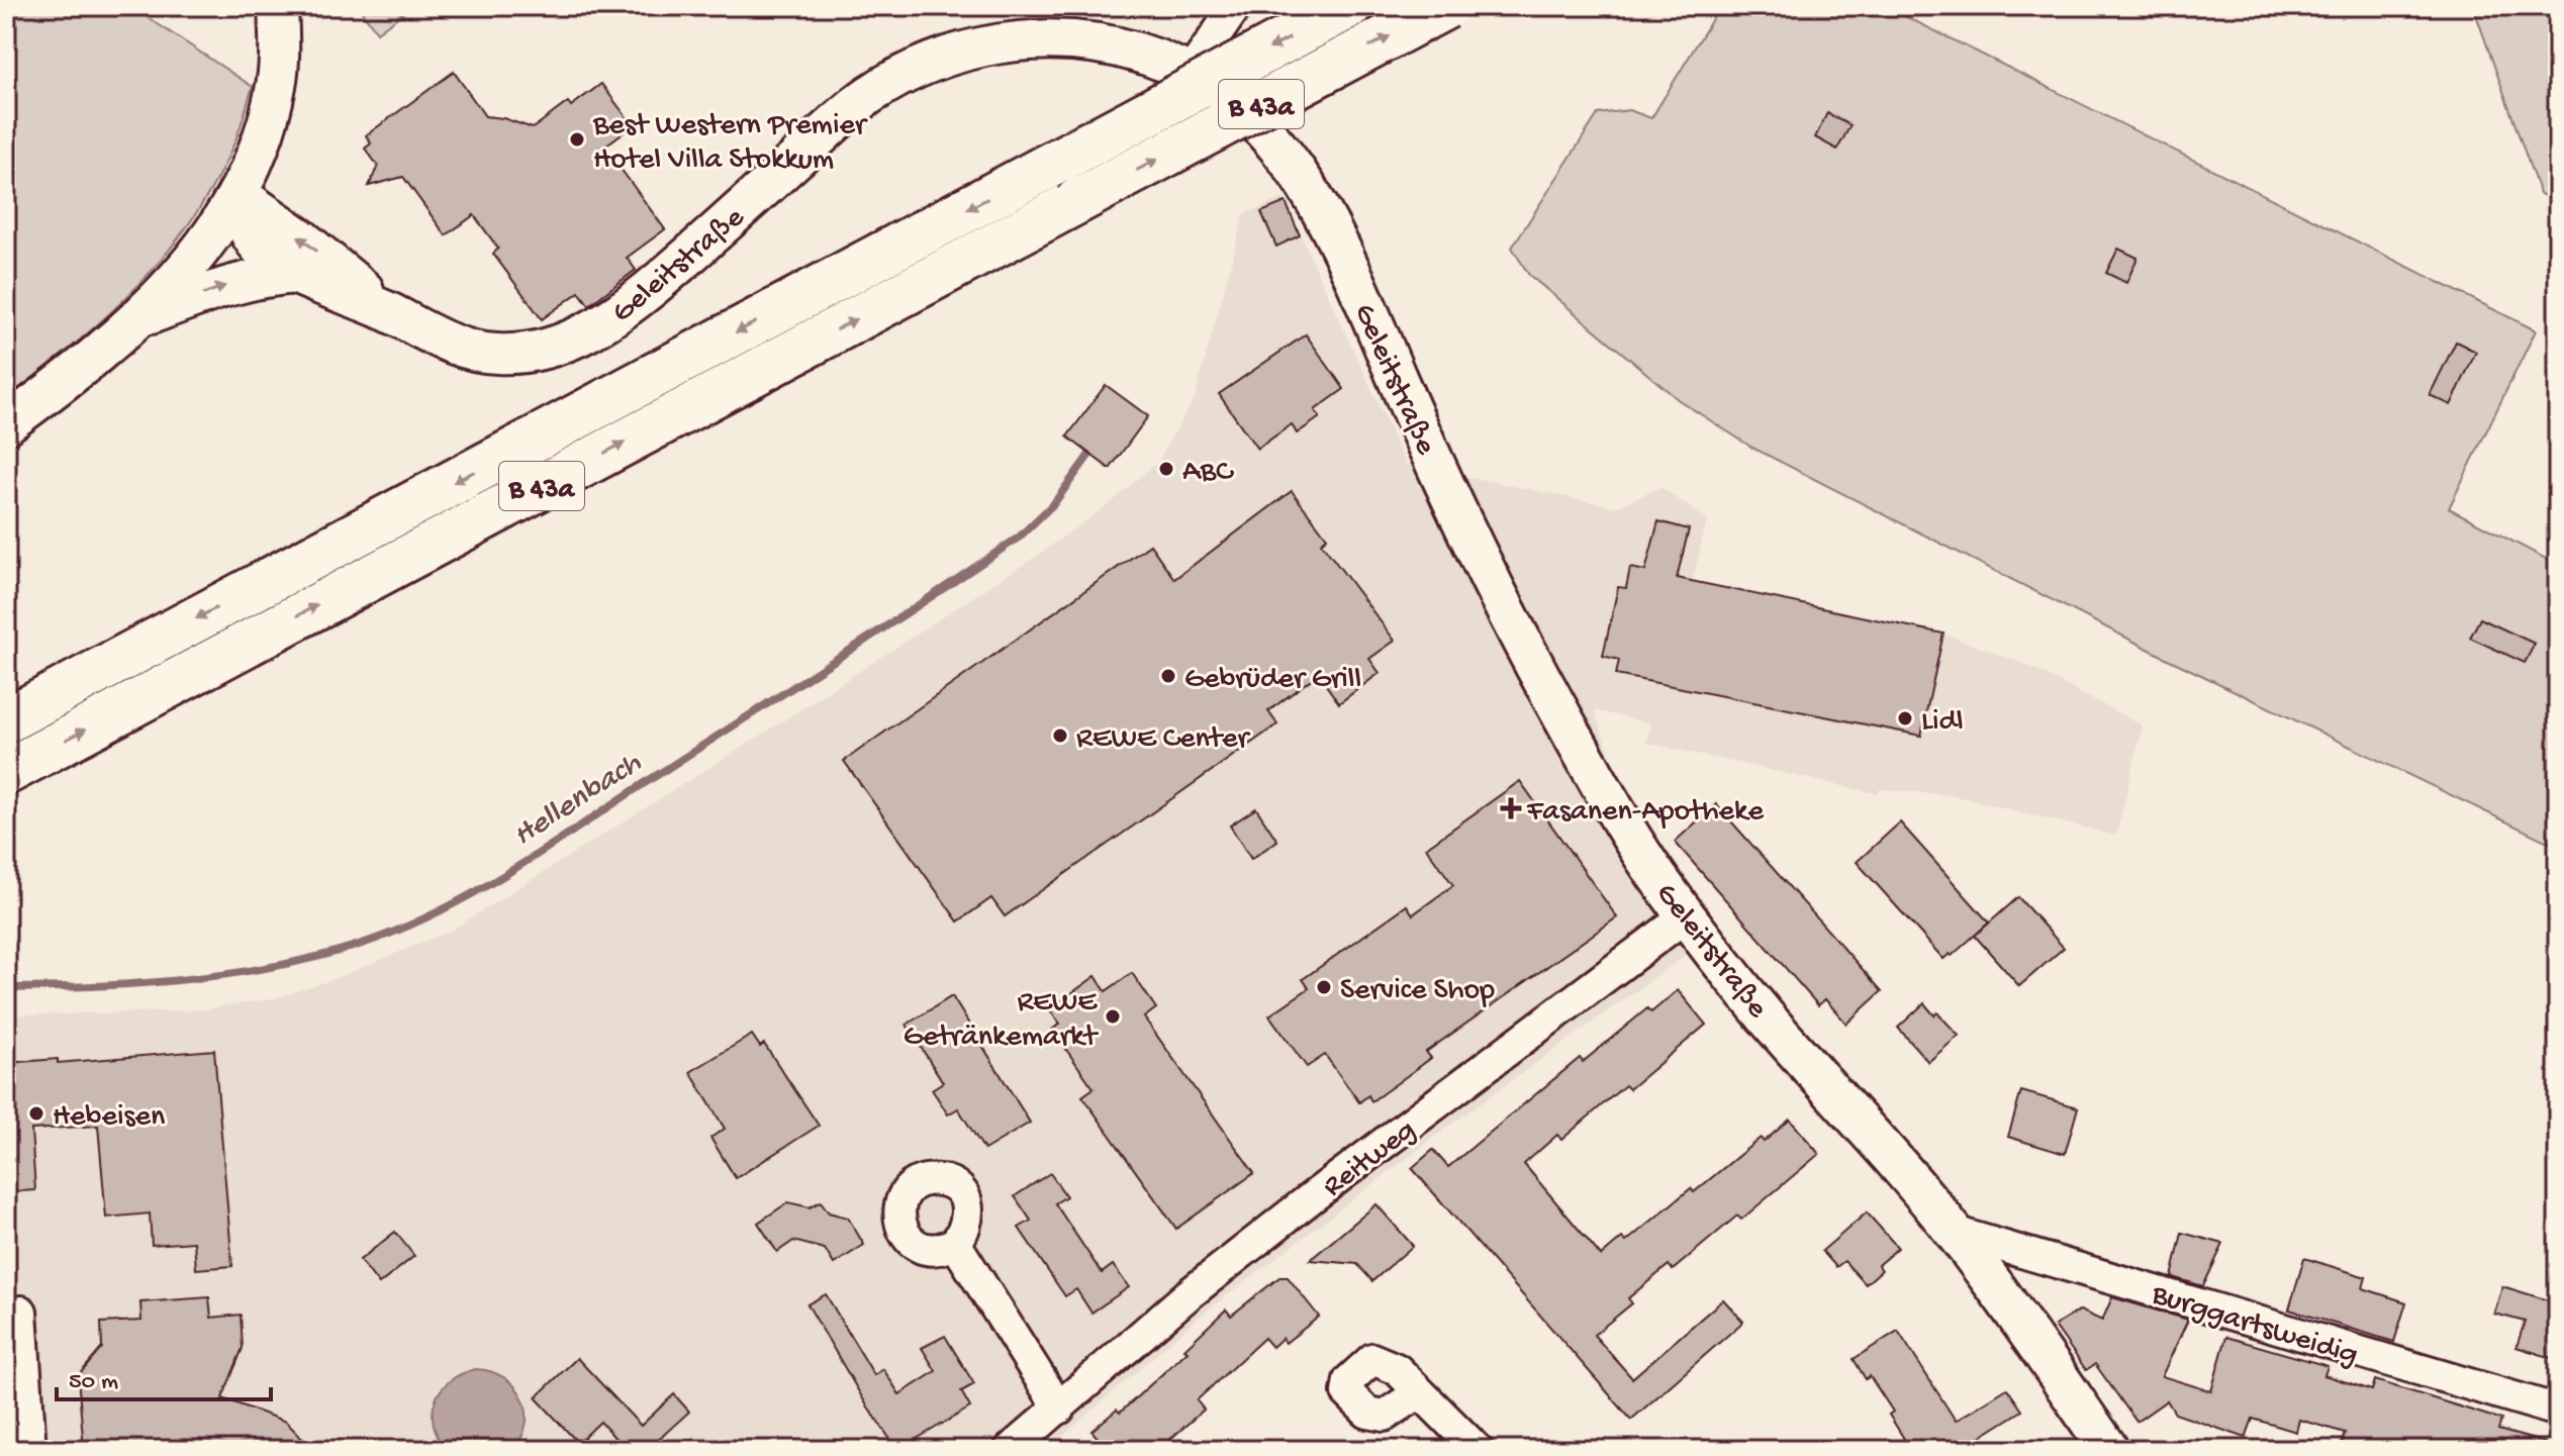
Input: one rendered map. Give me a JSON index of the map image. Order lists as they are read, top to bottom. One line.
{"streets":{"highway":["B 43a"],"main road":["Geleitstraße"],"street":["Reitweg","Burggartsweidig"]},"crossings":[["Geleitstraße","Reitweg"],["Geleitstraße","Burggartsweidig"]],"water":["Hellenbach"],"places":{"other":["Best Western Premier Hotel Villa Stokkum","ABC","Gebrüder Grill","Lidl","REWE Center","Service Shop","REWE Getränkemarkt","Hebeisen"],"health":["Fasanen-Apotheke"]},"scale_bar":"50 m"}
